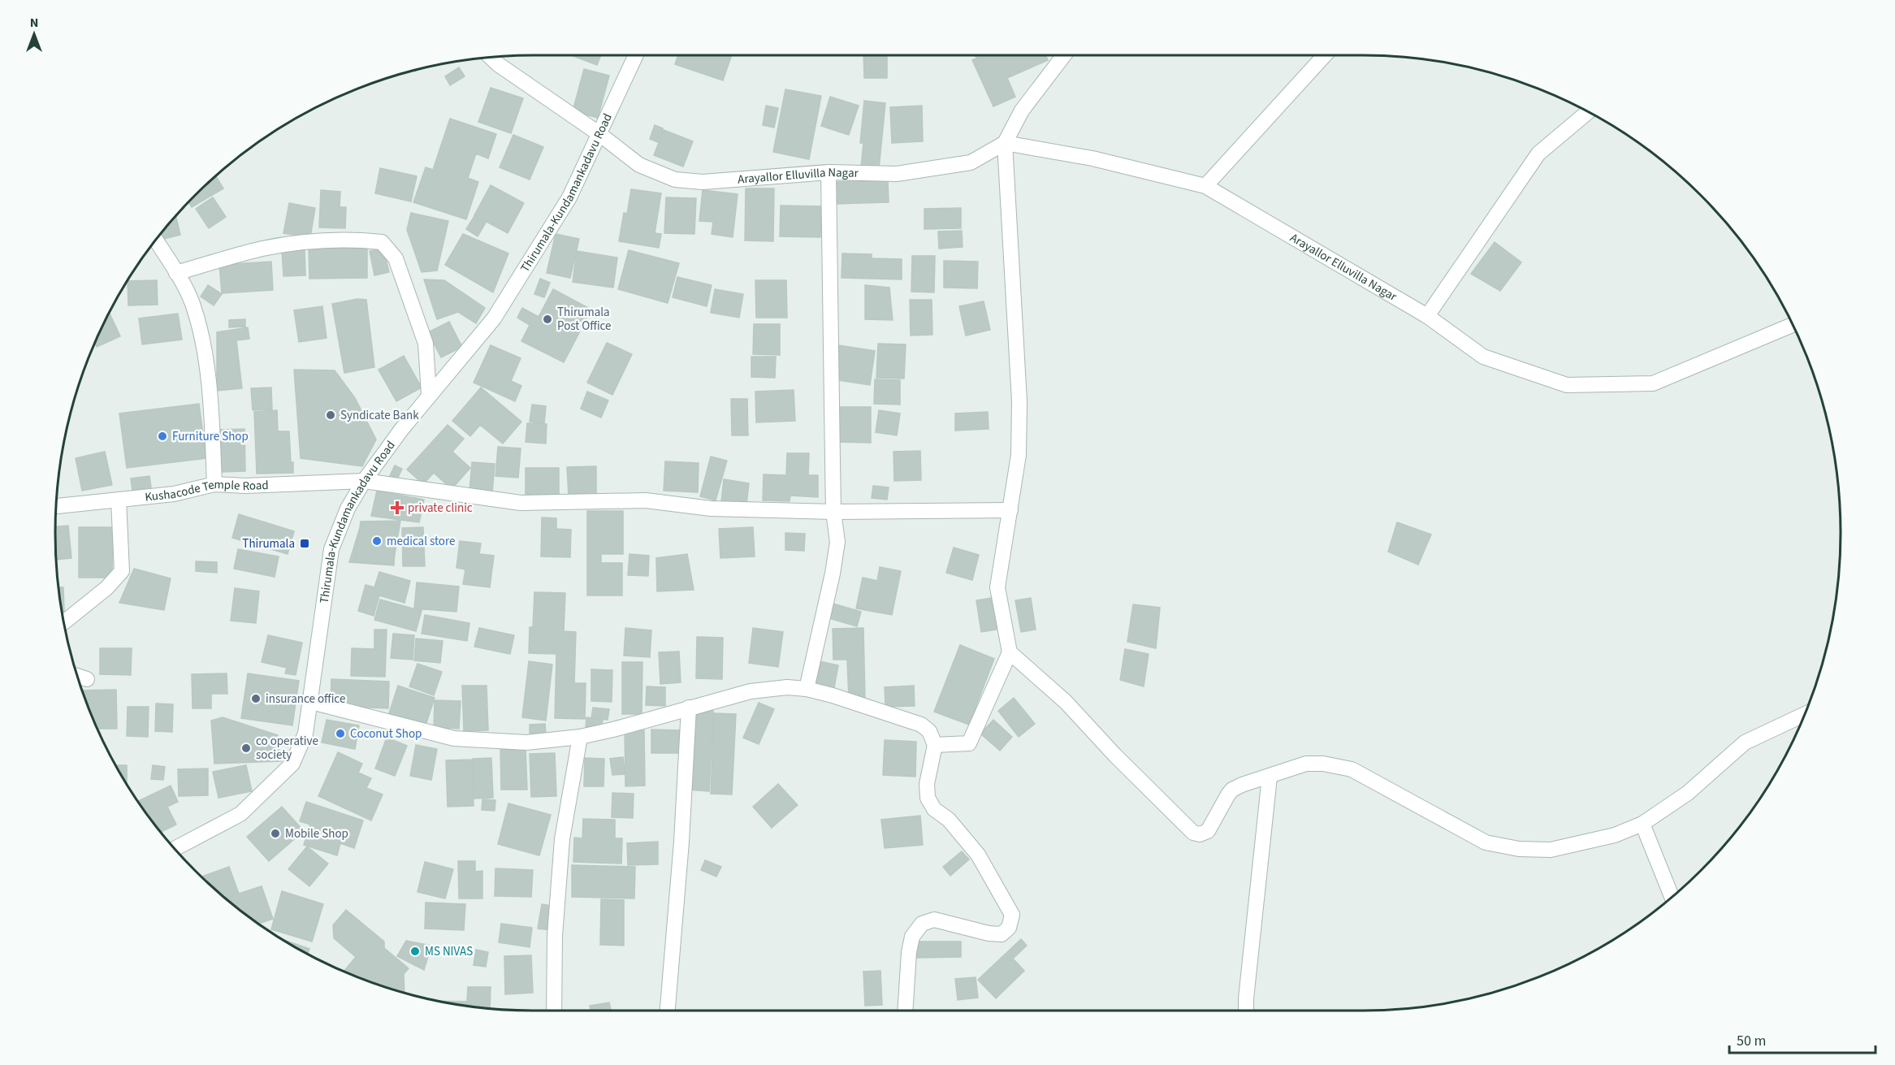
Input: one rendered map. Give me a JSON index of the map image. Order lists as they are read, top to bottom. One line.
{"streets":{"street":["Arayallor Elluvilla Nagar","Thirumala-Kundamankadavu Road","Kushacode Temple Road"]},"crossings":[["Arayallor Elluvilla Nagar","Thirumala-Kundamankadavu Road"],["Thirumala-Kundamankadavu Road","Kushacode Temple Road"]],"places":{"other":["Thirumala Post Office","Syndicate Bank","Furniture Shop","medical store","insurance office","Coconut Shop","co operative society","Mobile Shop","MS NIVAS"],"health":["private clinic"],"transit":["Thirumala"]},"scale_bar":"50 m","north":"top"}
